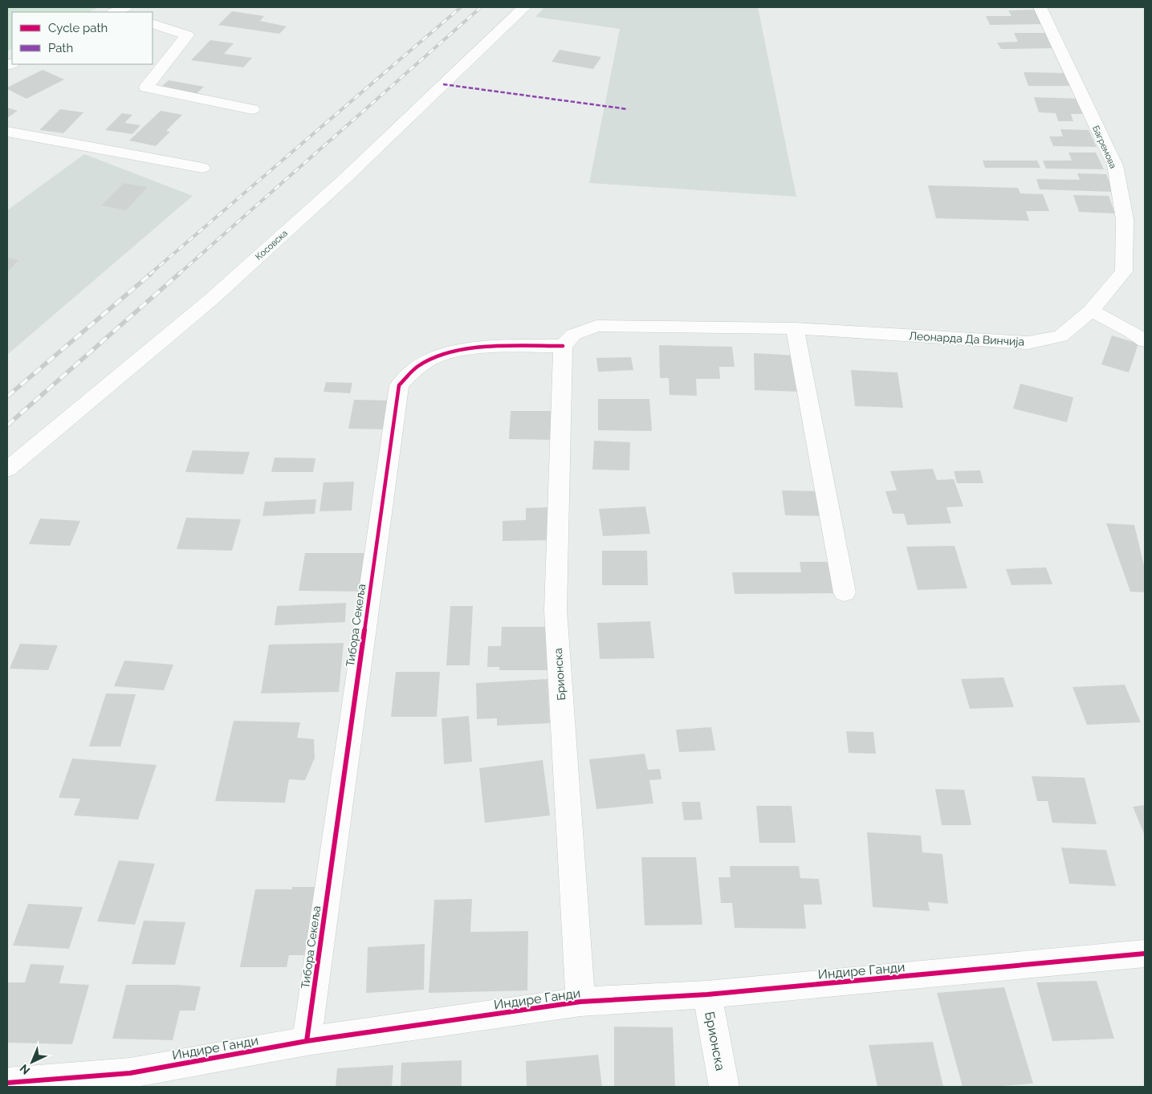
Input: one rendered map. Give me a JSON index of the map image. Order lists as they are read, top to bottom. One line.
{"streets":{"street":["Багремова","Косовска","Леонарда Да Винчија","Тибора Секеља","Брионска","Индире Ганди"]},"crossings":[["Багремова","Леонарда Да Винчија"],["Леонарда Да Винчија","Тибора Секеља"],["Леонарда Да Винчија","Брионска"],["Тибора Секеља","Брионска"],["Тибора Секеља","Индире Ганди"],["Брионска","Индире Ганди"]],"legend":["Cycle path","Path"],"north":"bottom left"}
